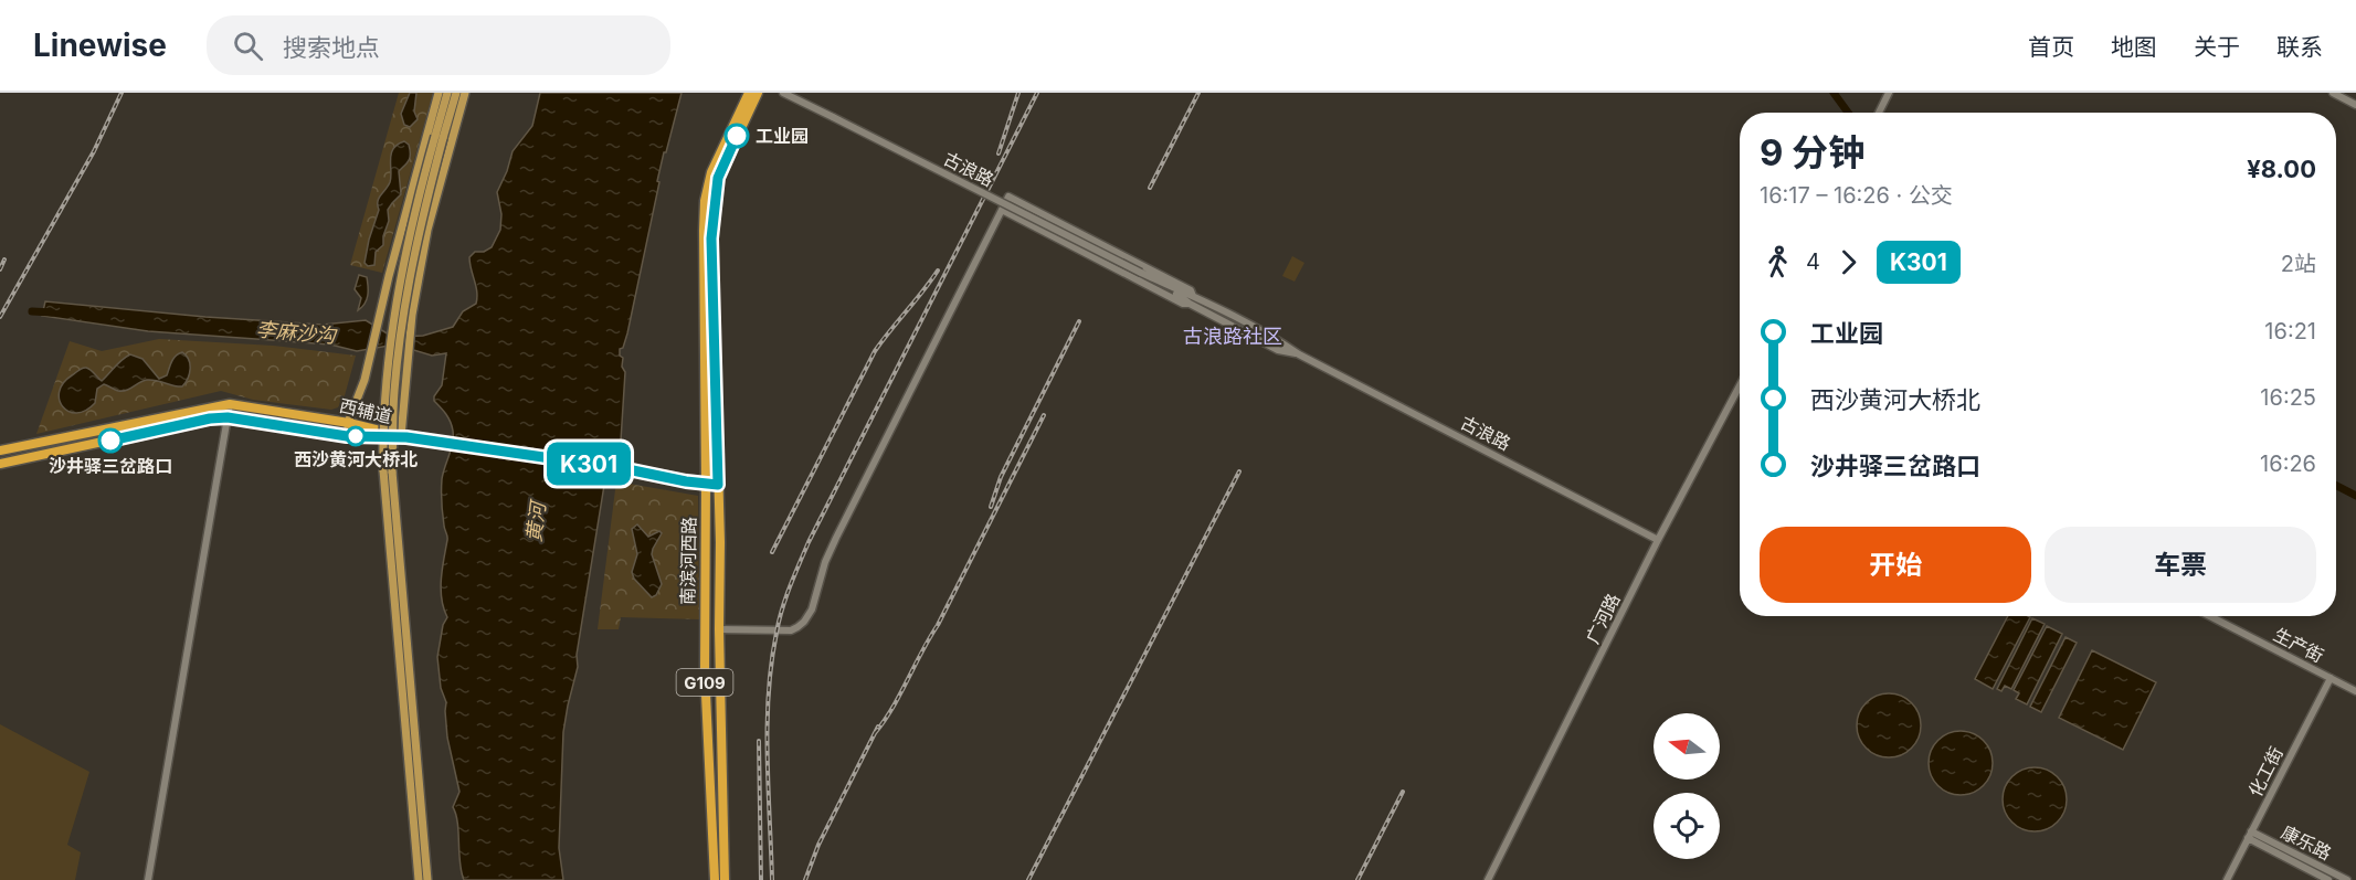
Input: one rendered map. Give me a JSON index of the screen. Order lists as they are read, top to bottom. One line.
{"streets":{"highway":["西辅道","南滨河西路","G109"],"street":["古浪路","广河路","生产街","化工街","康乐路"]},"crossings":[["古浪路","广河路"],["生产街","化工街"],["化工街","康乐路"]],"districts":["古浪路社区"],"water":["李麻沙沟","黄河"],"places":["工业园","西沙黄河大桥北","沙井驿三岔路口"],"lines":["bus line K301"],"north":"left","page":{"header":"Linewise","search":"搜索地点","nav":["首页","地图","关于","联系"],"on_map":"K301","heading":["9 分钟","16:17 – 16:26 · 公交","¥8.00"],"legs":["4","K301","2站"],"list":[{"name":"工业园","value":"16:21"},{"name":"西沙黄河大桥北","value":"16:25"},{"name":"沙井驿三岔路口","value":"16:26"}],"buttons":["开始","车票"]}}
